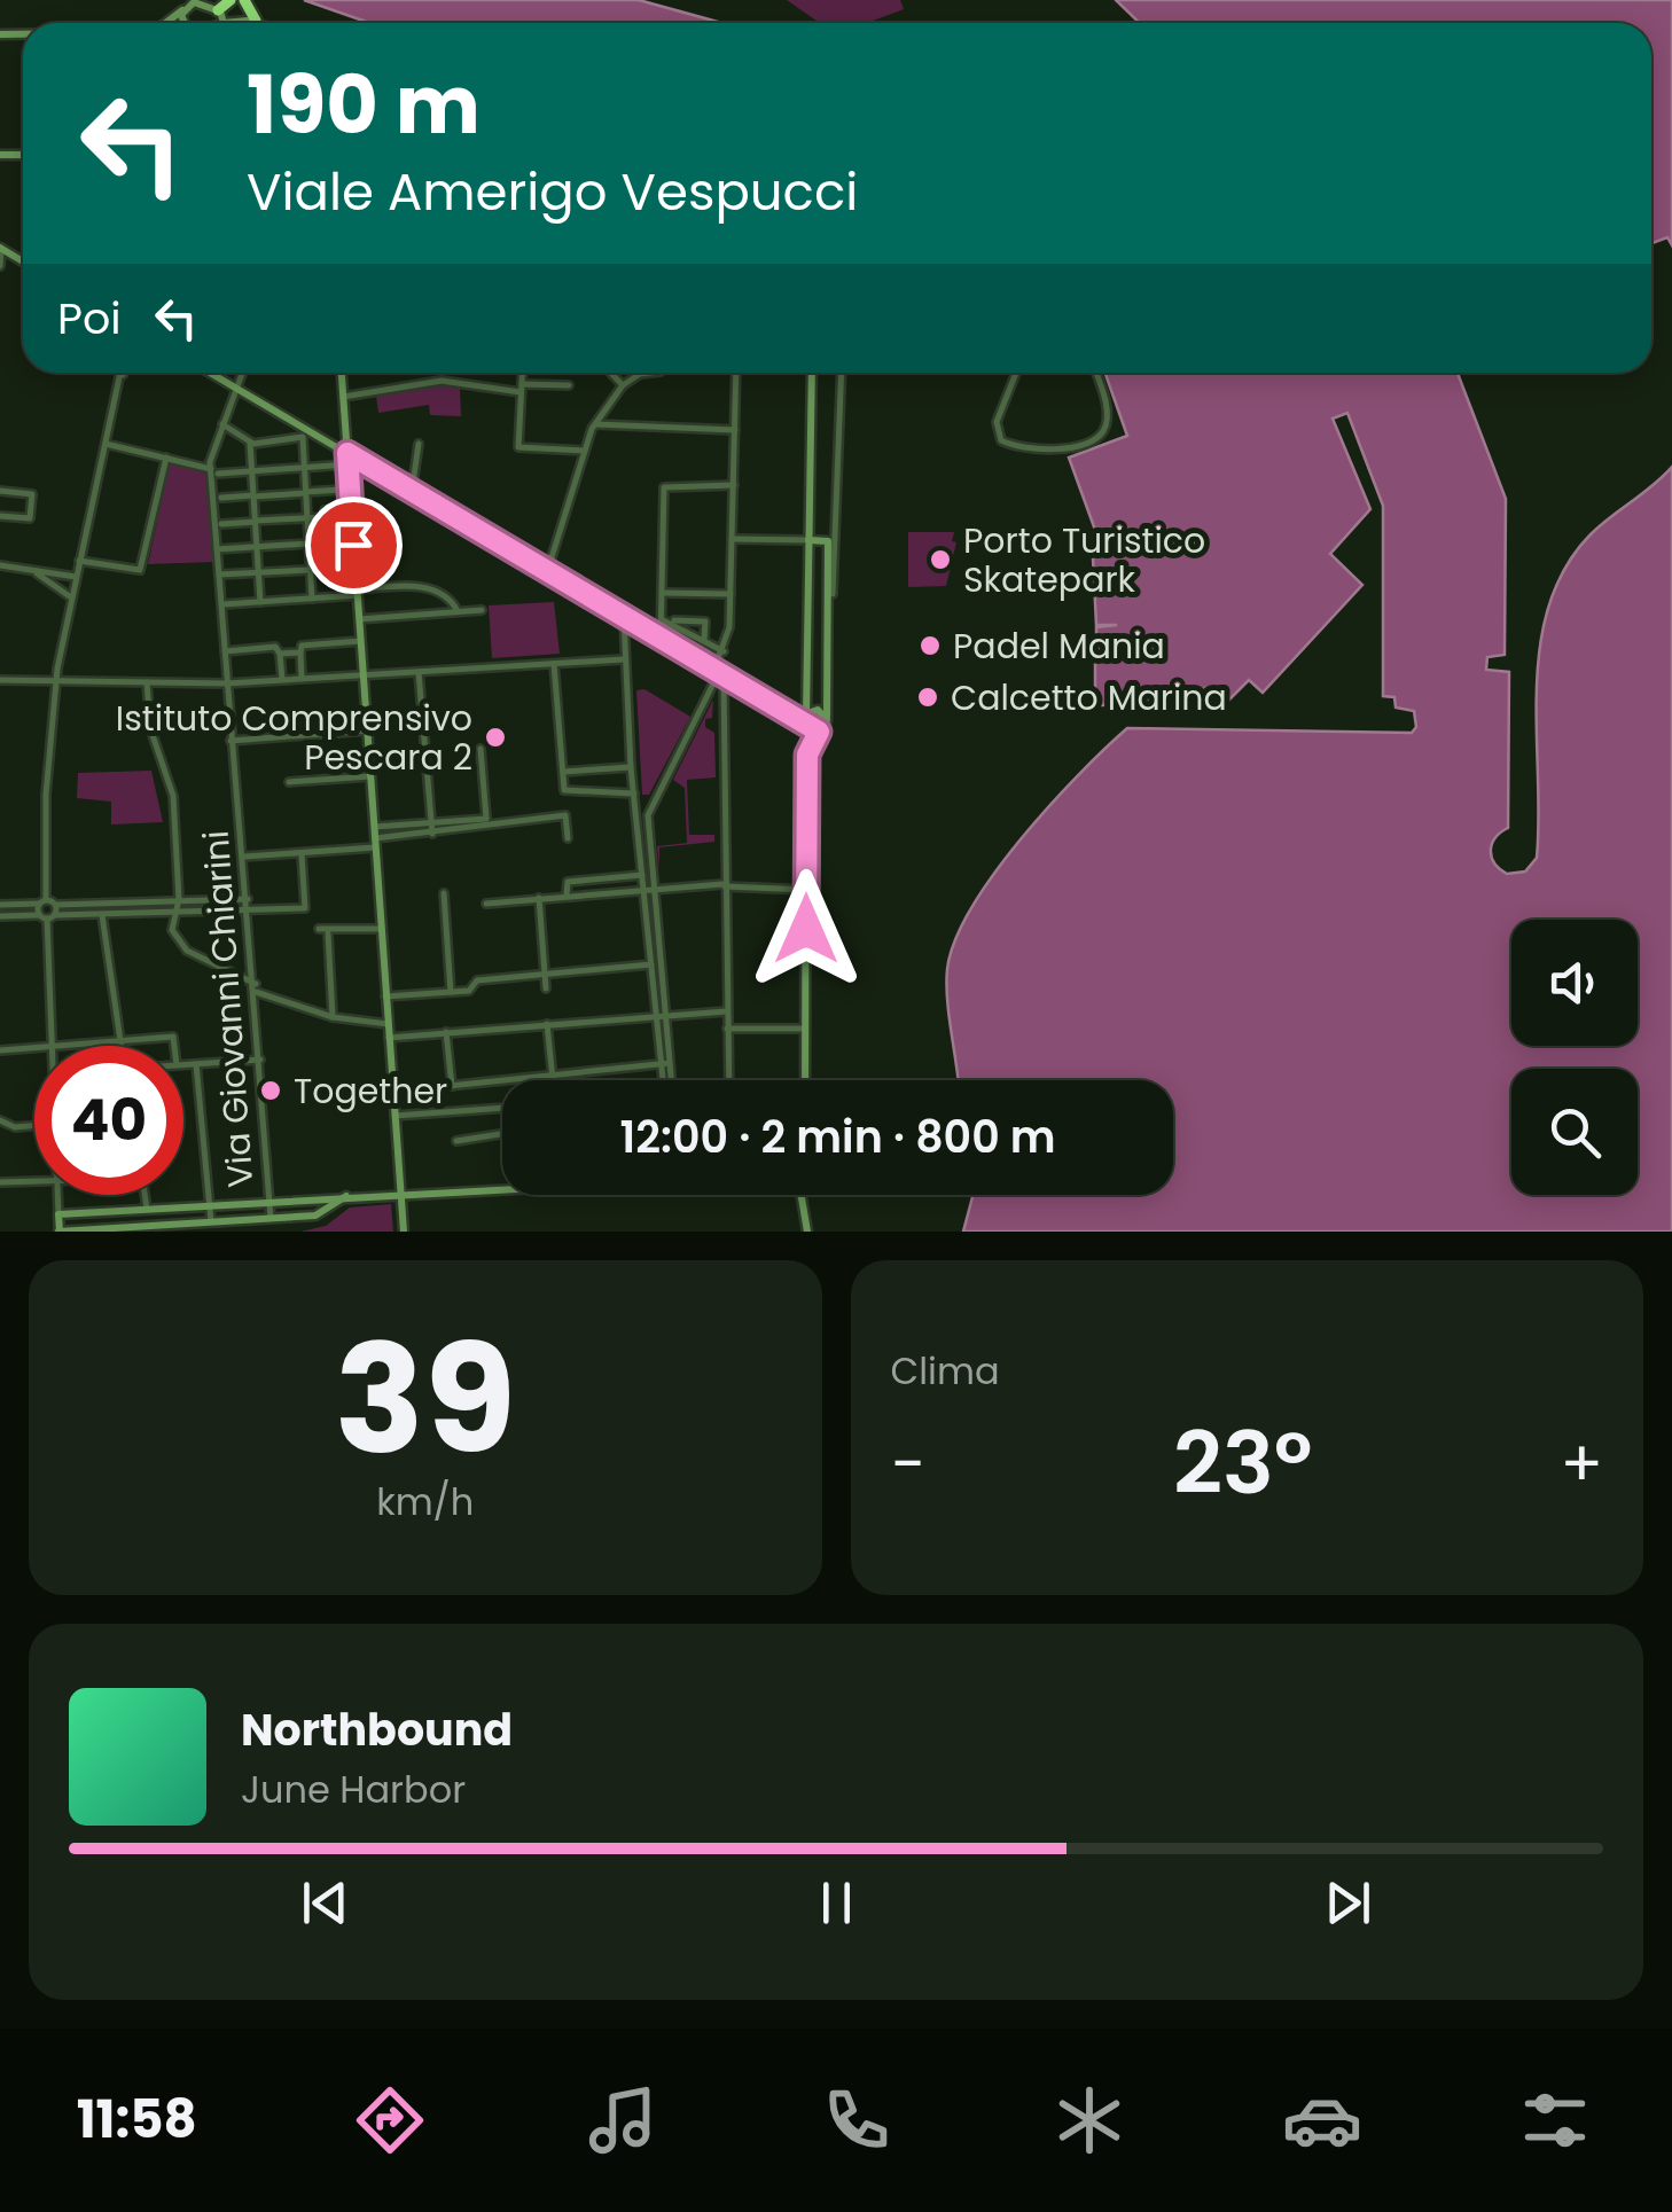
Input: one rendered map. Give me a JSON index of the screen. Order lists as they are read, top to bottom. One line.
{"streets":{"street":["Via Giovanni Chiarini"]},"places":["Porto Turistico Skatepark","Padel Mania","Calcetto Marina","Istituto Comprensivo Pescara 2","Together"],"page":{"turn":["190 m","Viale Amerigo Vespucci"],"then":"Poi","limit":"40","trip":"12:00 · 2 min · 800 m","tile":[["39","km/h"],"Clima"],"heat":["−","23°","+"],"song":["Northbound","June Harbor"],"tabs":"11:58"}}
